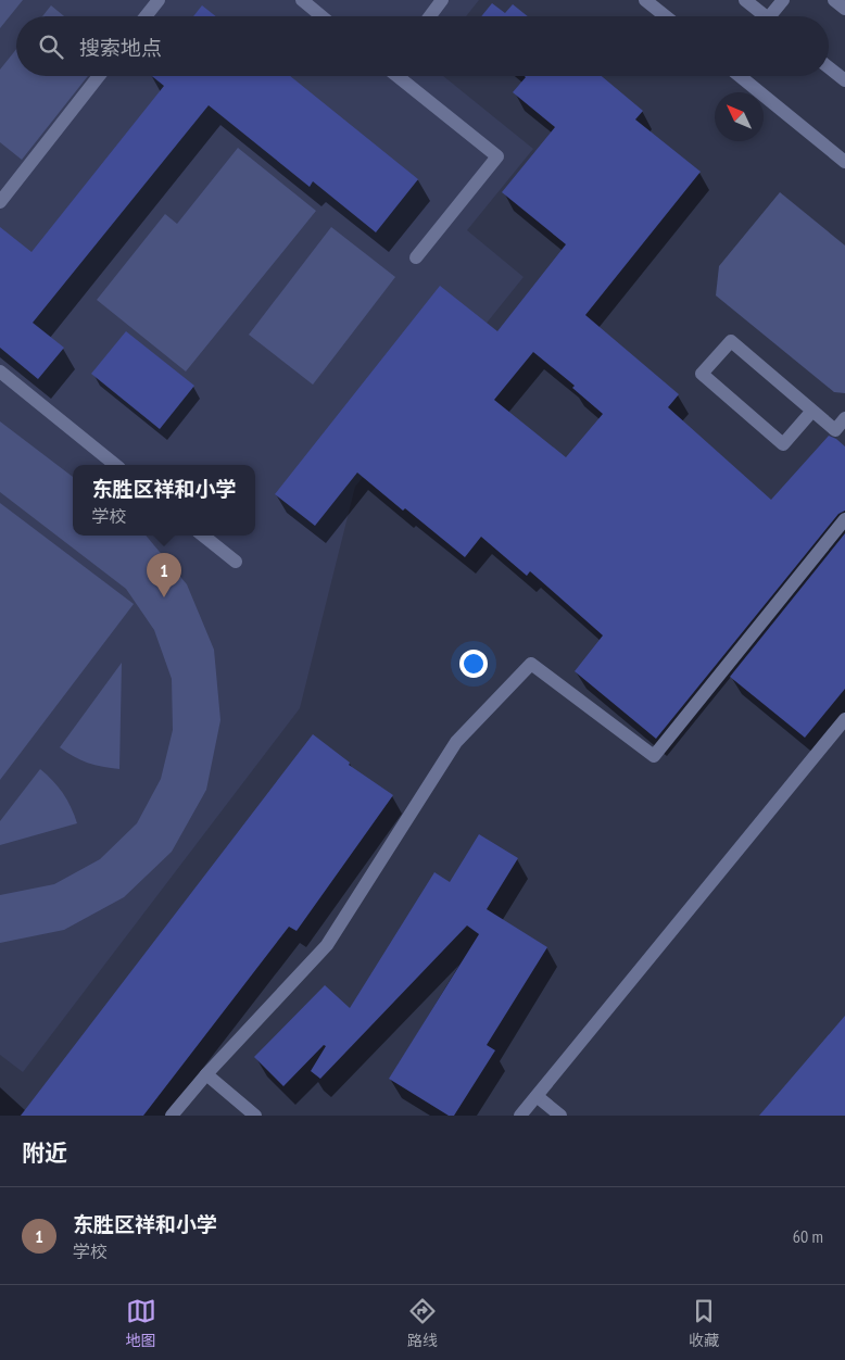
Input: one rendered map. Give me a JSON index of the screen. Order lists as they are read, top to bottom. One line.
{"north":"top left","page":{"search":"搜索地点","popup":["东胜区祥和小学","学校"],"pins":"1","heading":"附近","list":[{"mark":"1","name":"东胜区祥和小学","note":"学校","value":"60 m"}],"nav":["地图","路线","收藏"]}}
